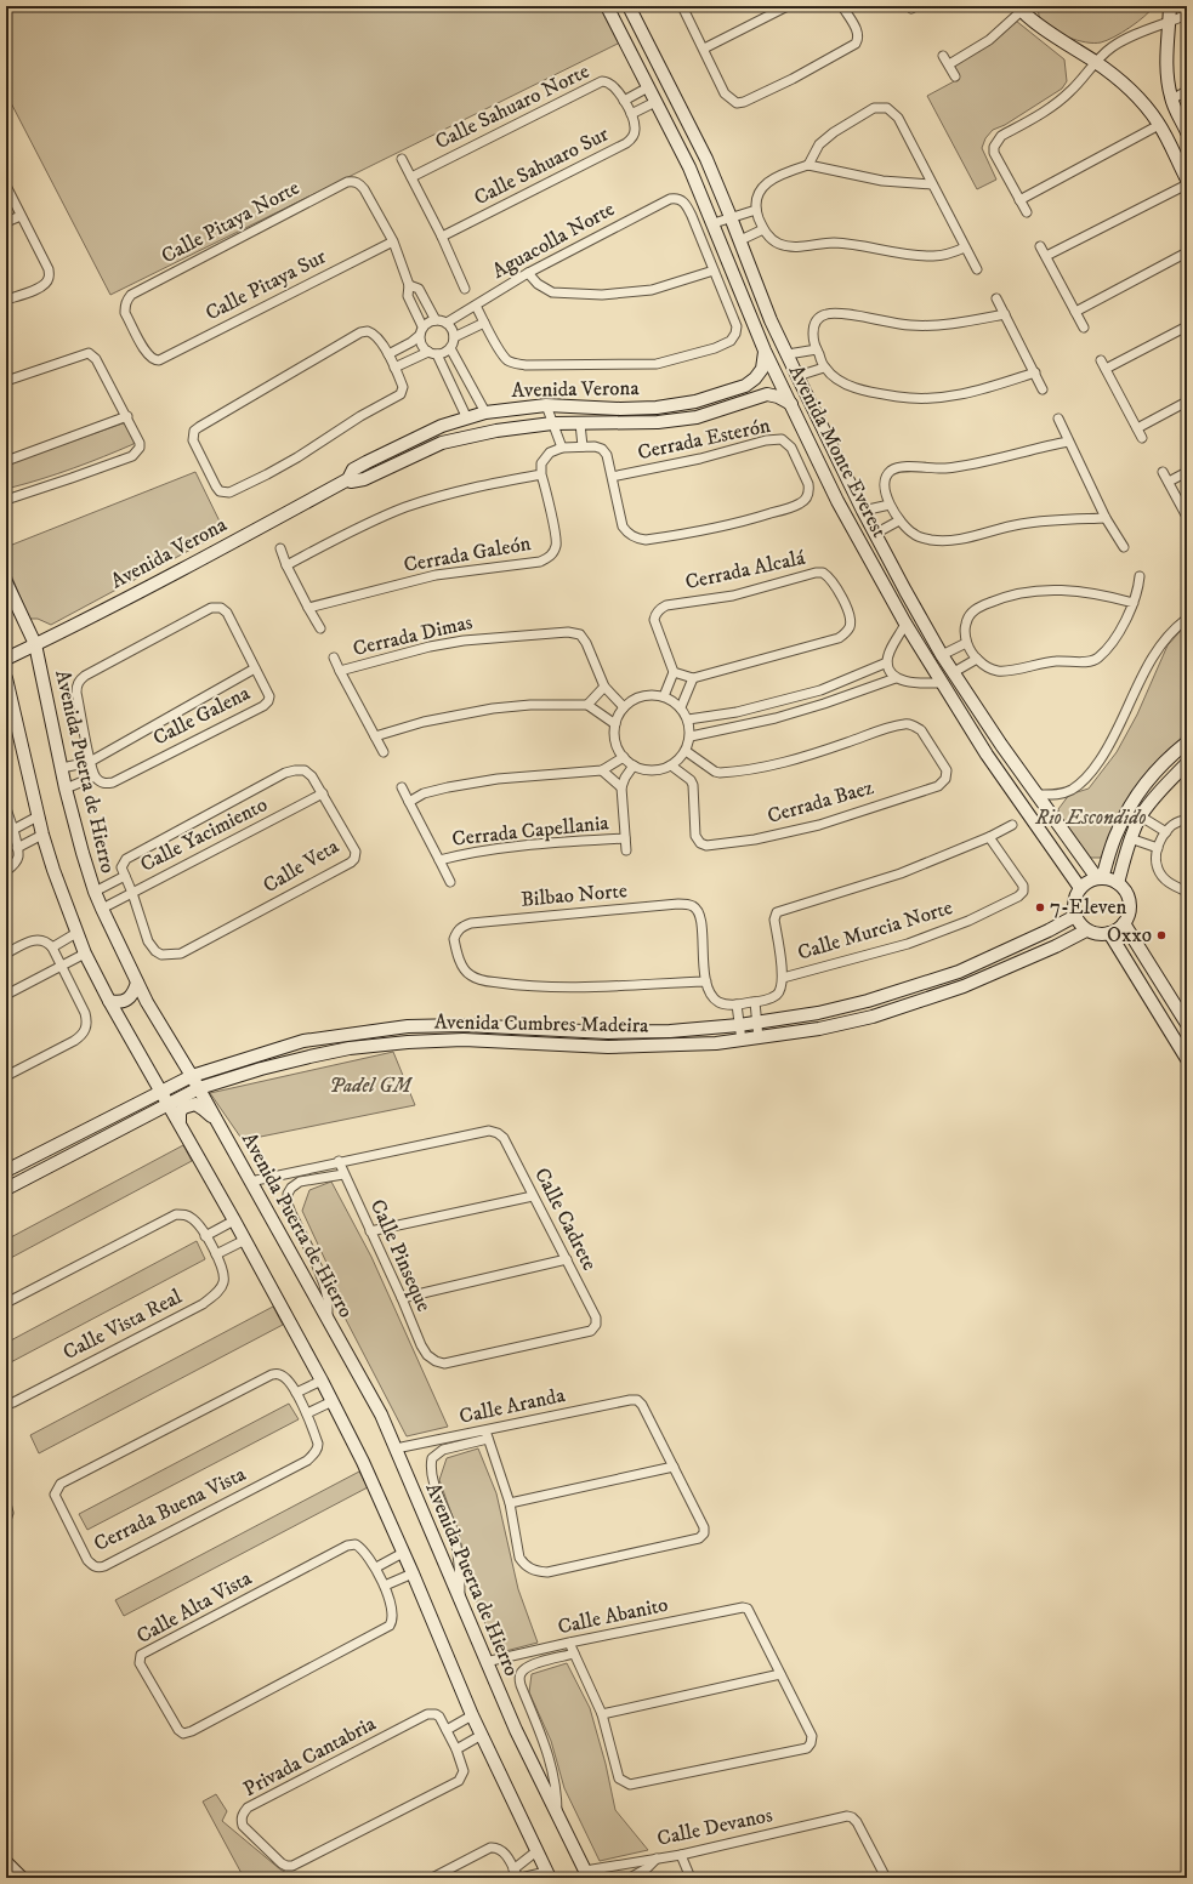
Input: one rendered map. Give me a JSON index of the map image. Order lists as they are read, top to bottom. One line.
{"streets":{"street":["Calle Sahuaro Norte","Calle Sahuaro Sur","Calle Pitaya Norte","Aguacolla Norte","Calle Pitaya Sur","Avenida Verona","Cerrada Esterón","Avenida Monte Everest","Cerrada Galeón","Cerrada Alcalá","Cerrada Dimas","Calle Galena","Avenida Puerta de Hierro","Cerrada Baez","Cerrada Capellania","Calle Yacimiento","Calle Veta","Bilbao Norte","Calle Murcia Norte","Avenida Cumbres Madeira","Calle Cadrete","Calle Pinseque","Calle Vista Real","Calle Aranda","Cerrada Buena Vista","Calle Alta Vista","Calle Abanito","Privada Cantabria","Calle Devanos"]},"crossings":[["Calle Sahuaro Norte","Calle Sahuaro Sur"],["Calle Sahuaro Sur","Avenida Monte Everest"],["Calle Pitaya Norte","Calle Pitaya Sur"],["Avenida Verona","Avenida Monte Everest"],["Avenida Verona","Avenida Puerta de Hierro"],["Avenida Monte Everest","Avenida Cumbres Madeira"],["Cerrada Dimas","Cerrada Baez"],["Cerrada Dimas","Cerrada Capellania"],["Avenida Puerta de Hierro","Calle Yacimiento"],["Avenida Puerta de Hierro","Avenida Cumbres Madeira"],["Avenida Puerta de Hierro","Calle Aranda"],["Avenida Puerta de Hierro","Calle Abanito"],["Avenida Puerta de Hierro","Calle Devanos"],["Cerrada Baez","Cerrada Capellania"],["Calle Yacimiento","Calle Veta"],["Calle Cadrete","Calle Pinseque"]],"parks":["Rio Escondido","Padel GM"],"places":["7-Eleven","Oxxo"]}
